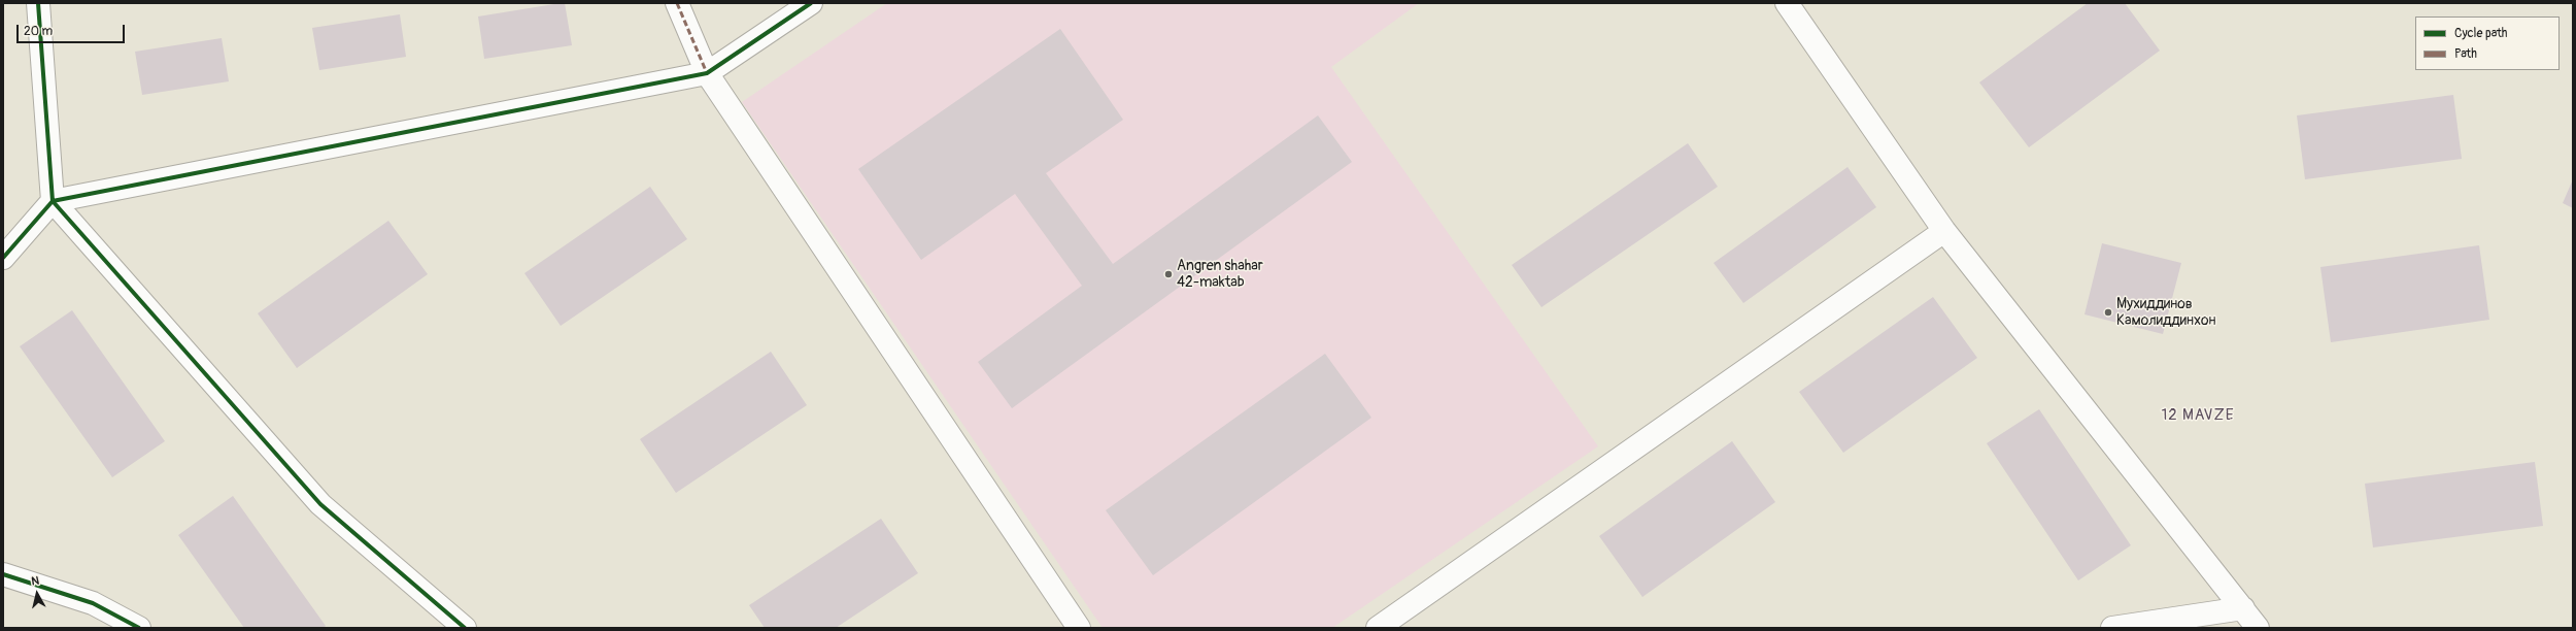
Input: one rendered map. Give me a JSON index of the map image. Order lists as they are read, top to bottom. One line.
{"districts":["12 MAVZE"],"places":["Angren shahar 42-maktab","Мухиддинов Камолиддинхон"],"legend":["Cycle path","Path"],"scale_bar":"20 m","north":"top"}
